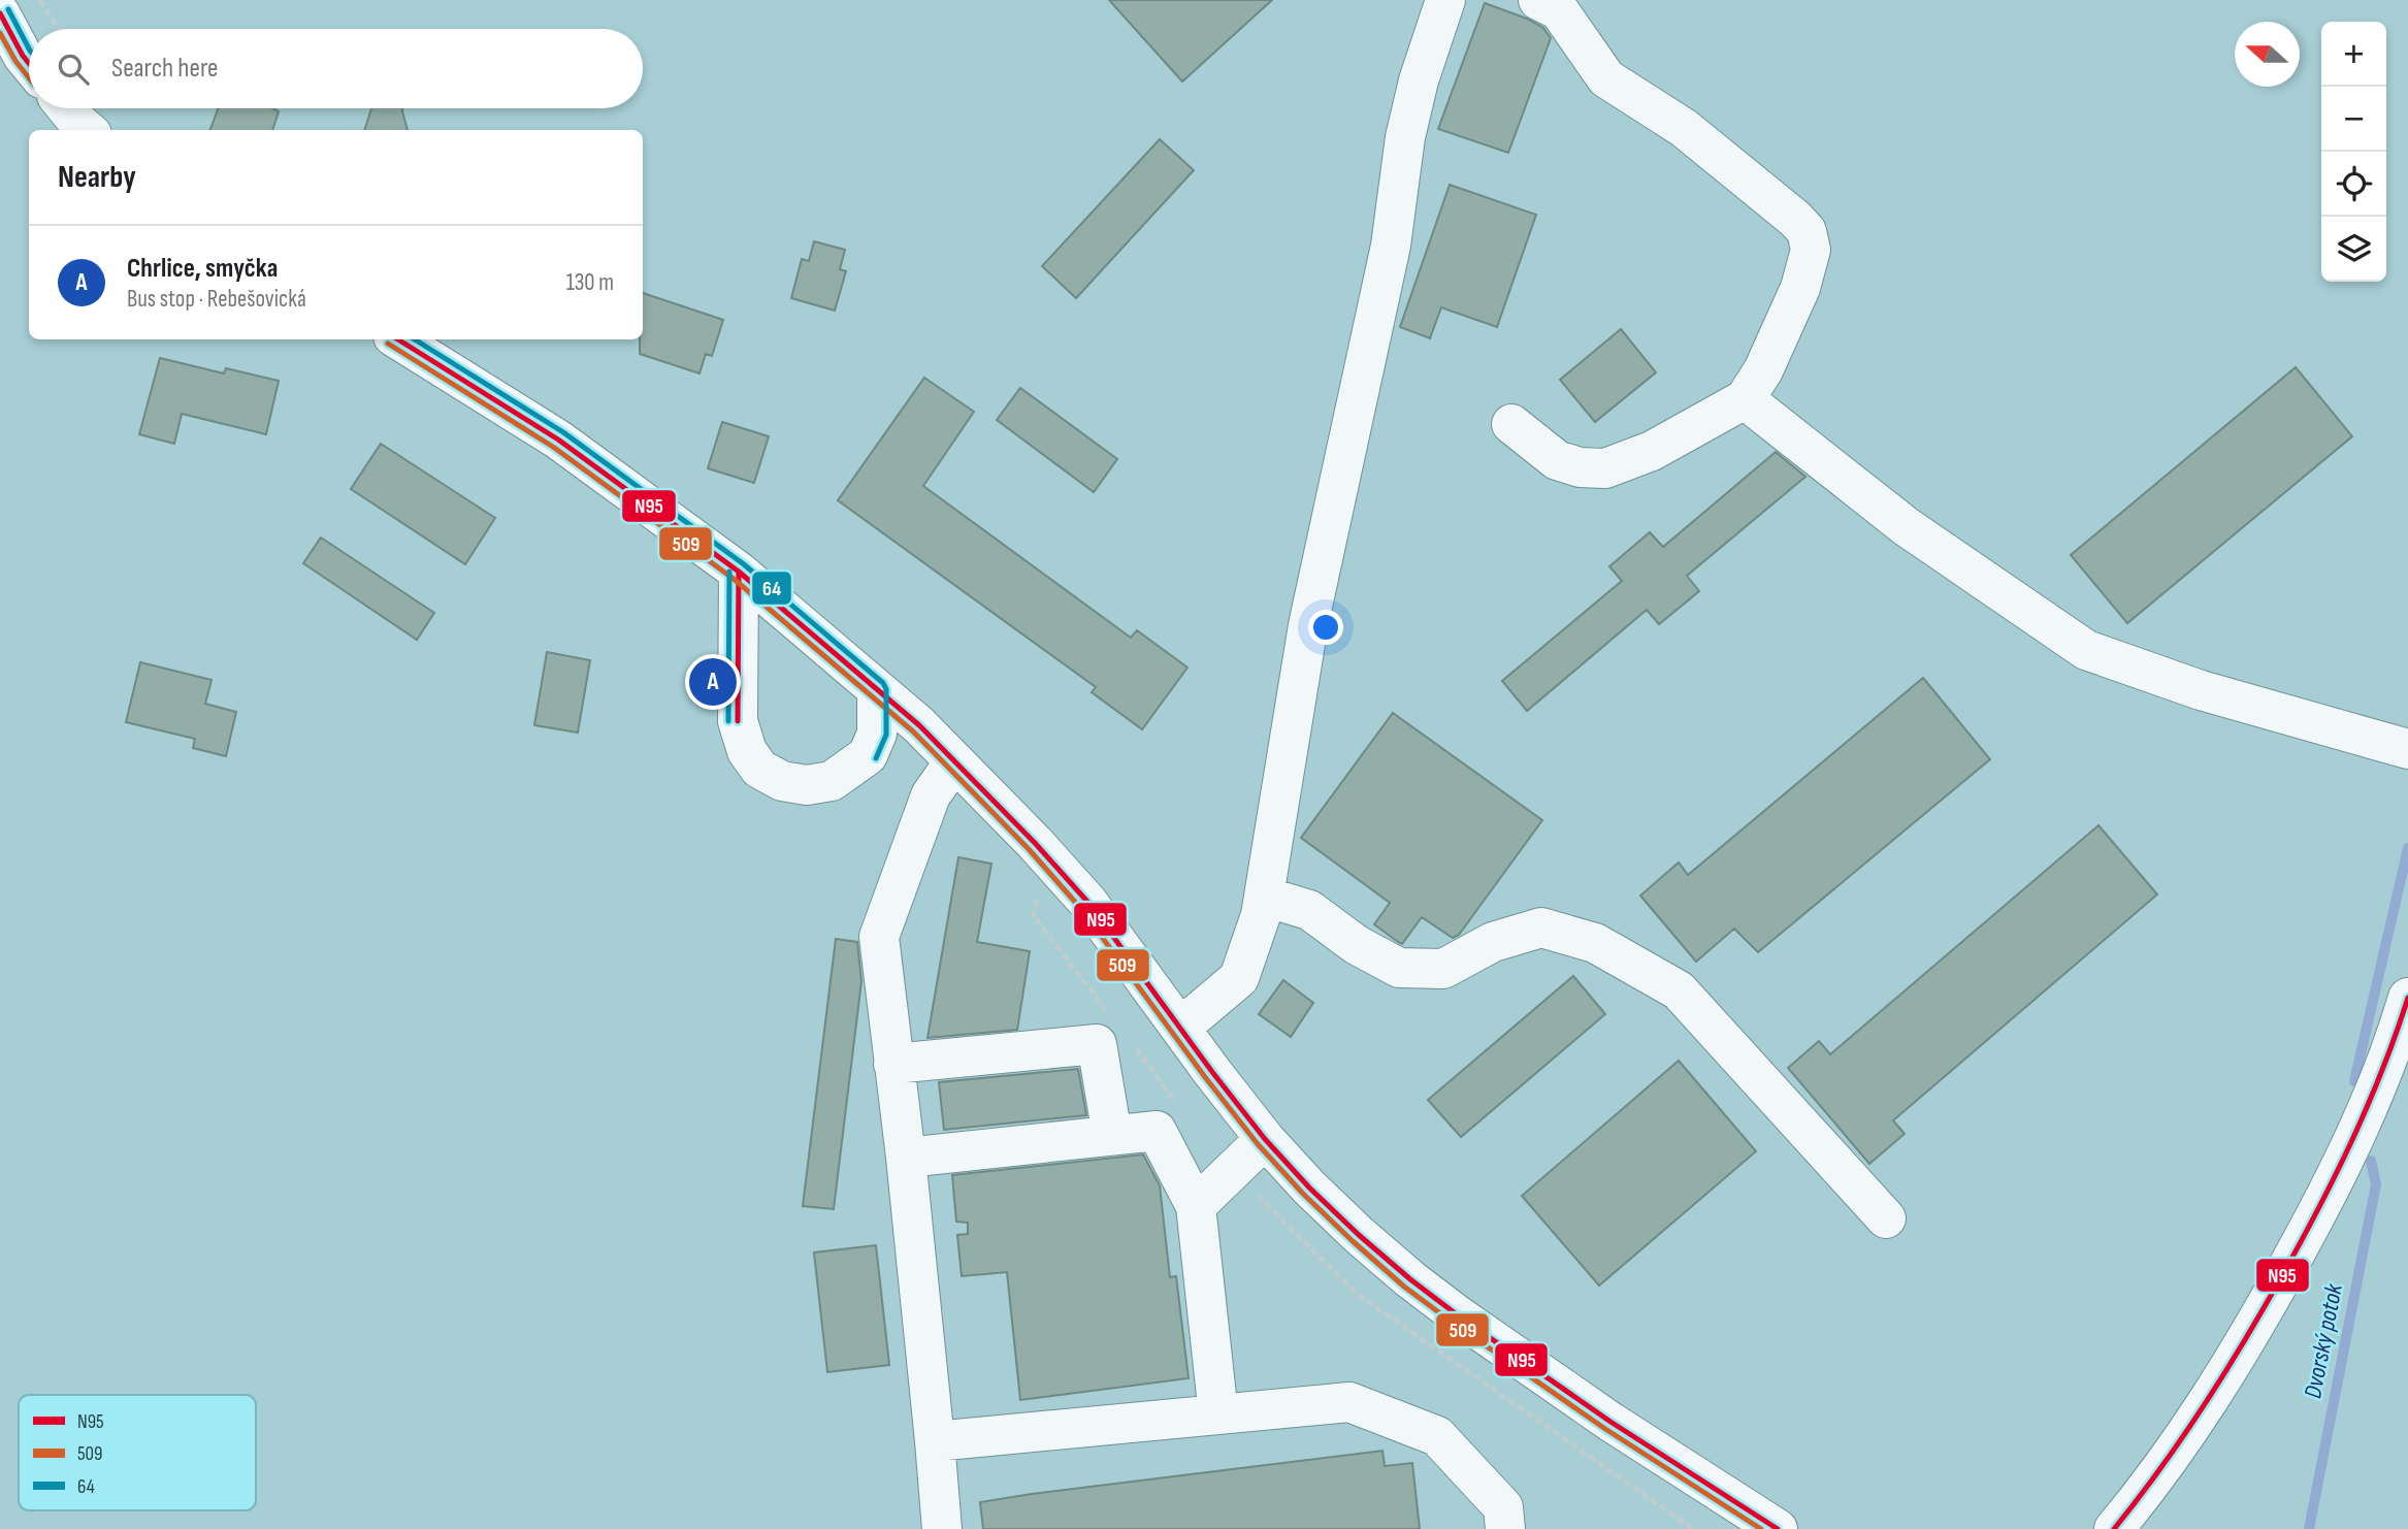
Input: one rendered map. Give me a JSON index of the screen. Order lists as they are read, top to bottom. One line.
{"water":["Dvorský potok"],"lines":["transit line 64","transit line N95","transit line 509"],"legend":["N95","509","64"],"north":"left","page":{"map_buttons":["+","−"],"search":"Search here","heading":"Nearby","list":[{"mark":"A","name":"Chrlice, smyčka","note":"Bus stop · Rebešovická","value":"130 m"}],"pins":"A"}}
